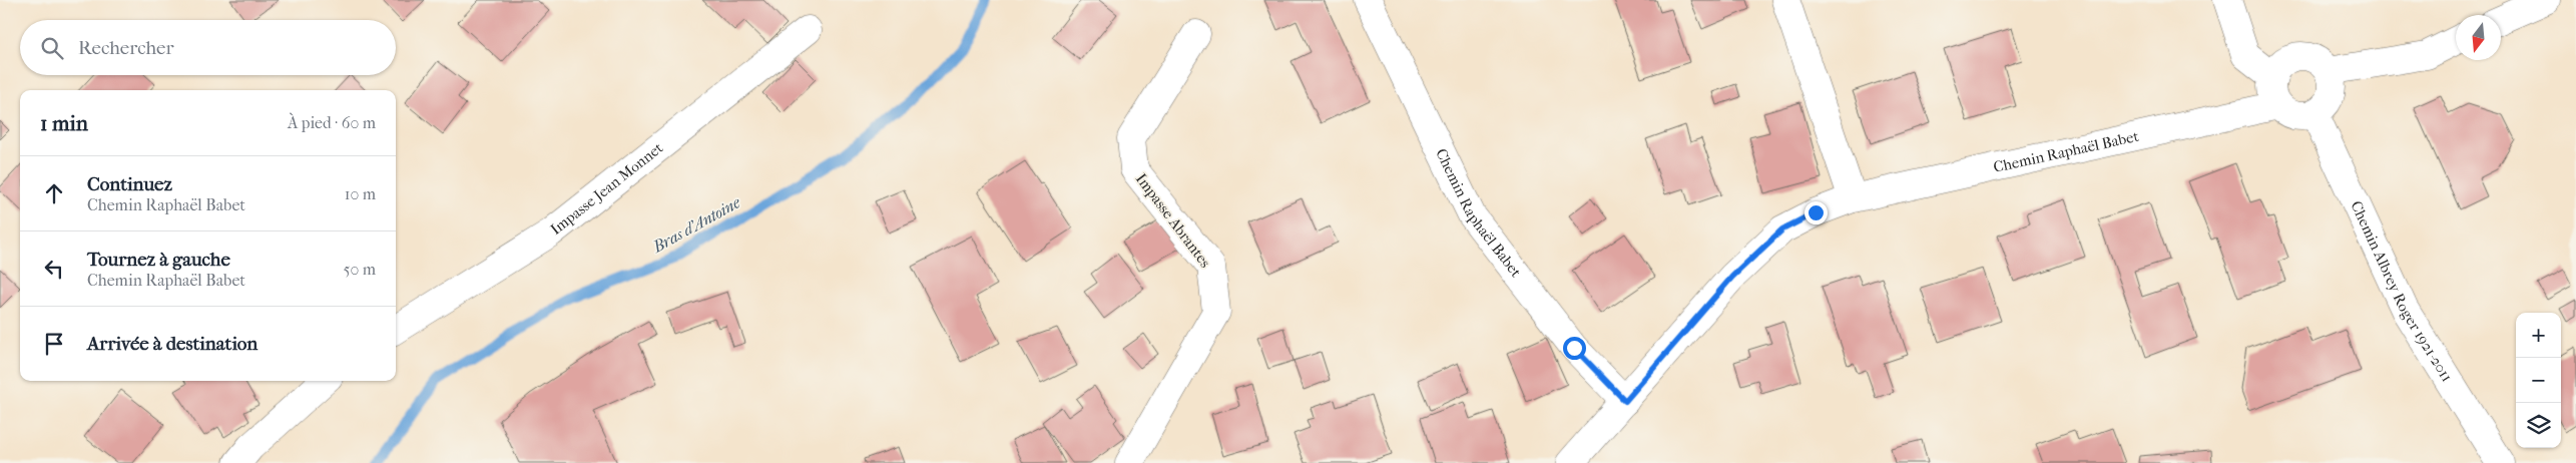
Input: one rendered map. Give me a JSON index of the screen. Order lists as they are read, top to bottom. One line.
{"streets":{"street":["Chemin Raphaël Babet","Impasse Jean Monnet","Impasse Abrantes","Chemin Albrey Roger 1921-2011"]},"crossings":[["Chemin Raphaël Babet","Chemin Albrey Roger 1921-2011"]],"water":["Bras d'Antoine"],"north":"bottom","page":{"search":"Rechercher","heading":["1 min","À pied · 60 m"],"list":[["Continuez","Chemin Raphaël Babet","10 m"],["Tournez à gauche","Chemin Raphaël Babet","50 m"],"Arrivée à destination"],"map_buttons":["+","−"]}}
